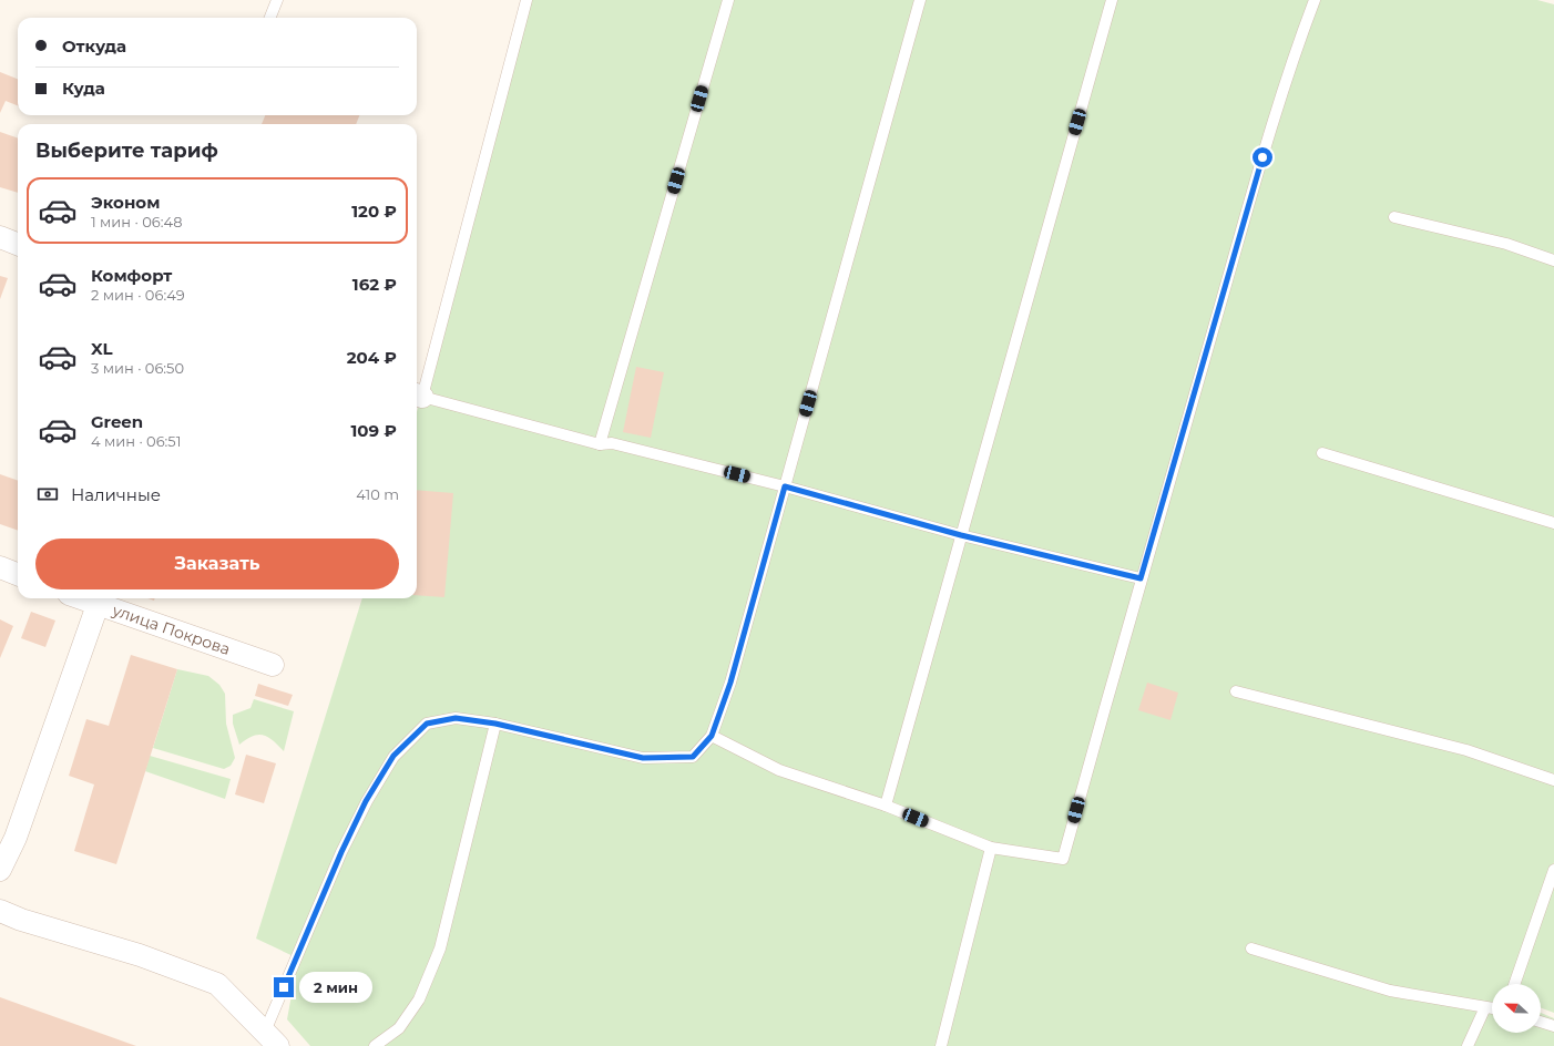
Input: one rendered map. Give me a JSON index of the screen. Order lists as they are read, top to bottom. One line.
{"streets":{"street":["улица Покрова"]},"north":"left","page":{"banner":["Откуда","Куда"],"heading":"Выберите тариф","list":[{"name":"Эконом","note":"1 мин · 06:48","value":"120 ₽"},{"name":"Комфорт","note":"2 мин · 06:49","value":"162 ₽"},{"name":"XL","note":"3 мин · 06:50","value":"204 ₽"},{"name":"Green","note":"4 мин · 06:51","value":"109 ₽"}],"pay":["Наличные","410 m"],"buttons":"Заказать","bubble":"2 мин"}}
